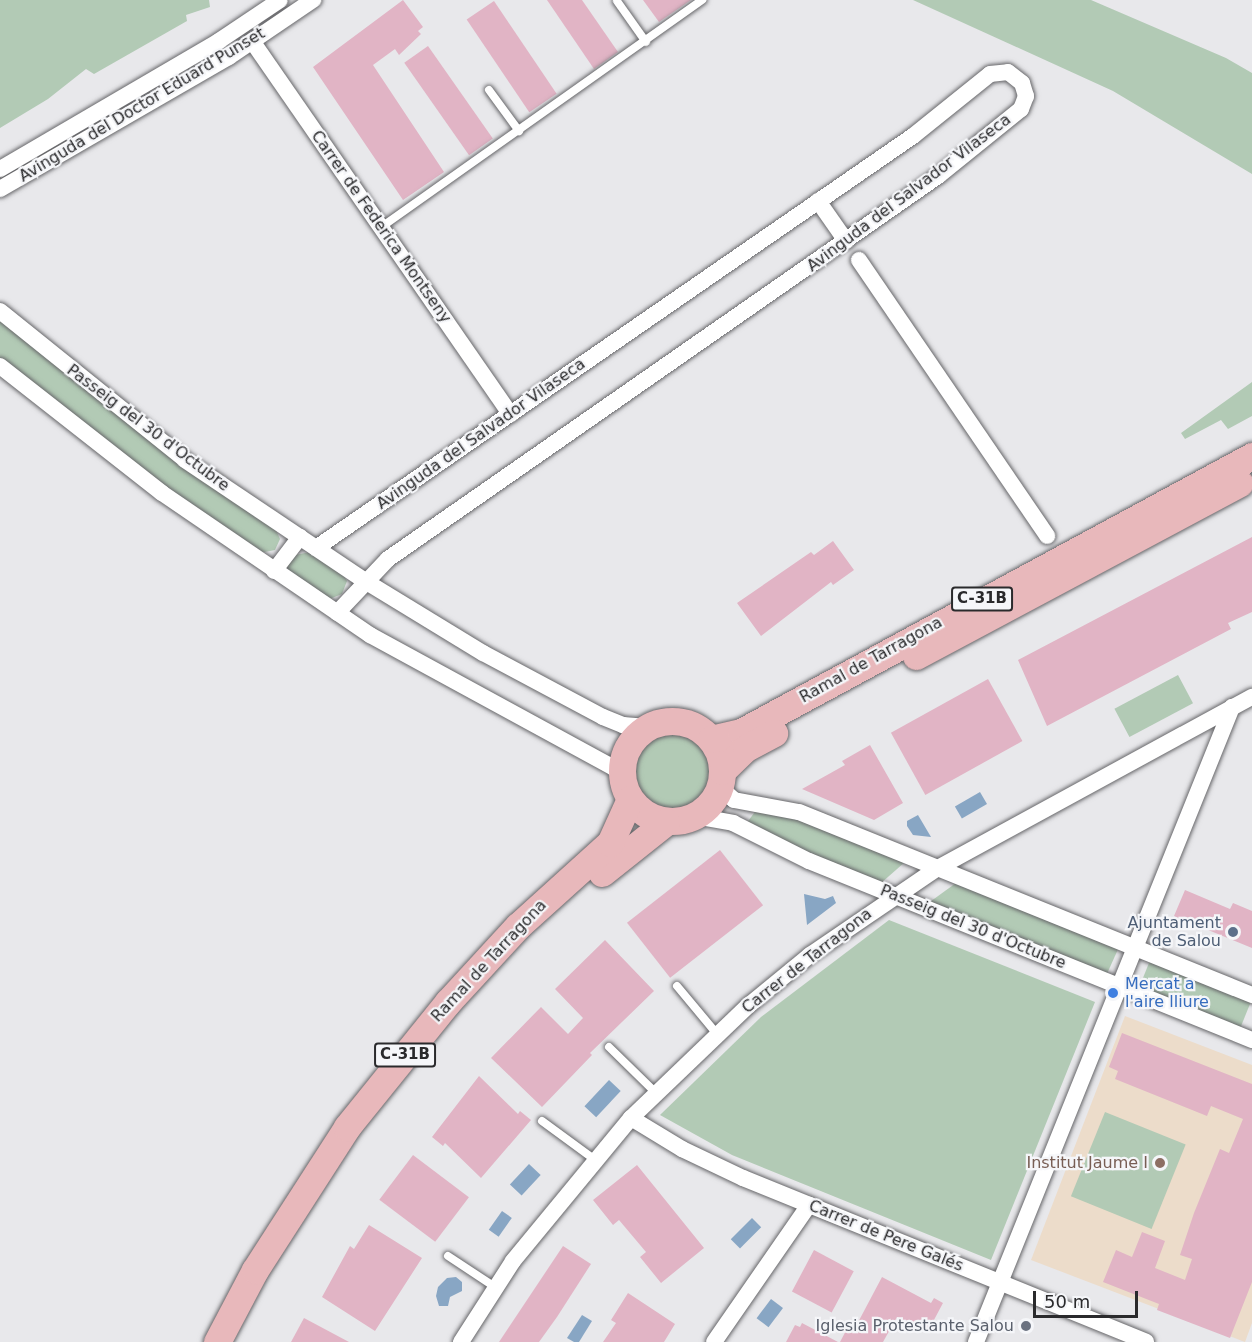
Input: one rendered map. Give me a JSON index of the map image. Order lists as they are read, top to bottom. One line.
{"streets":{"main road":["C-31B","Ramal de Tarragona"],"street":["Avinguda del Doctor Eduard Punset","Avinguda del Salvador Vilaseca","Carrer de Federica Montseny","Passeig del 30 d'Octubre","Carrer de Tarragona","Carrer de Pere Galés"]},"crossings":[["Avinguda del Doctor Eduard Punset","Carrer de Federica Montseny"],["Avinguda del Salvador Vilaseca","Carrer de Federica Montseny"],["Avinguda del Salvador Vilaseca","Passeig del 30 d'Octubre"],["Passeig del 30 d'Octubre","C-31B"],["Passeig del 30 d'Octubre","Ramal de Tarragona"],["Passeig del 30 d'Octubre","Carrer de Tarragona"],["C-31B","Ramal de Tarragona"],["Carrer de Tarragona","Carrer de Pere Galés"]],"places":["Ajuntament de Salou","Mercat a l'aire lliure","Institut Jaume I","Iglesia Protestante Salou"],"scale_bar":"50 m"}
